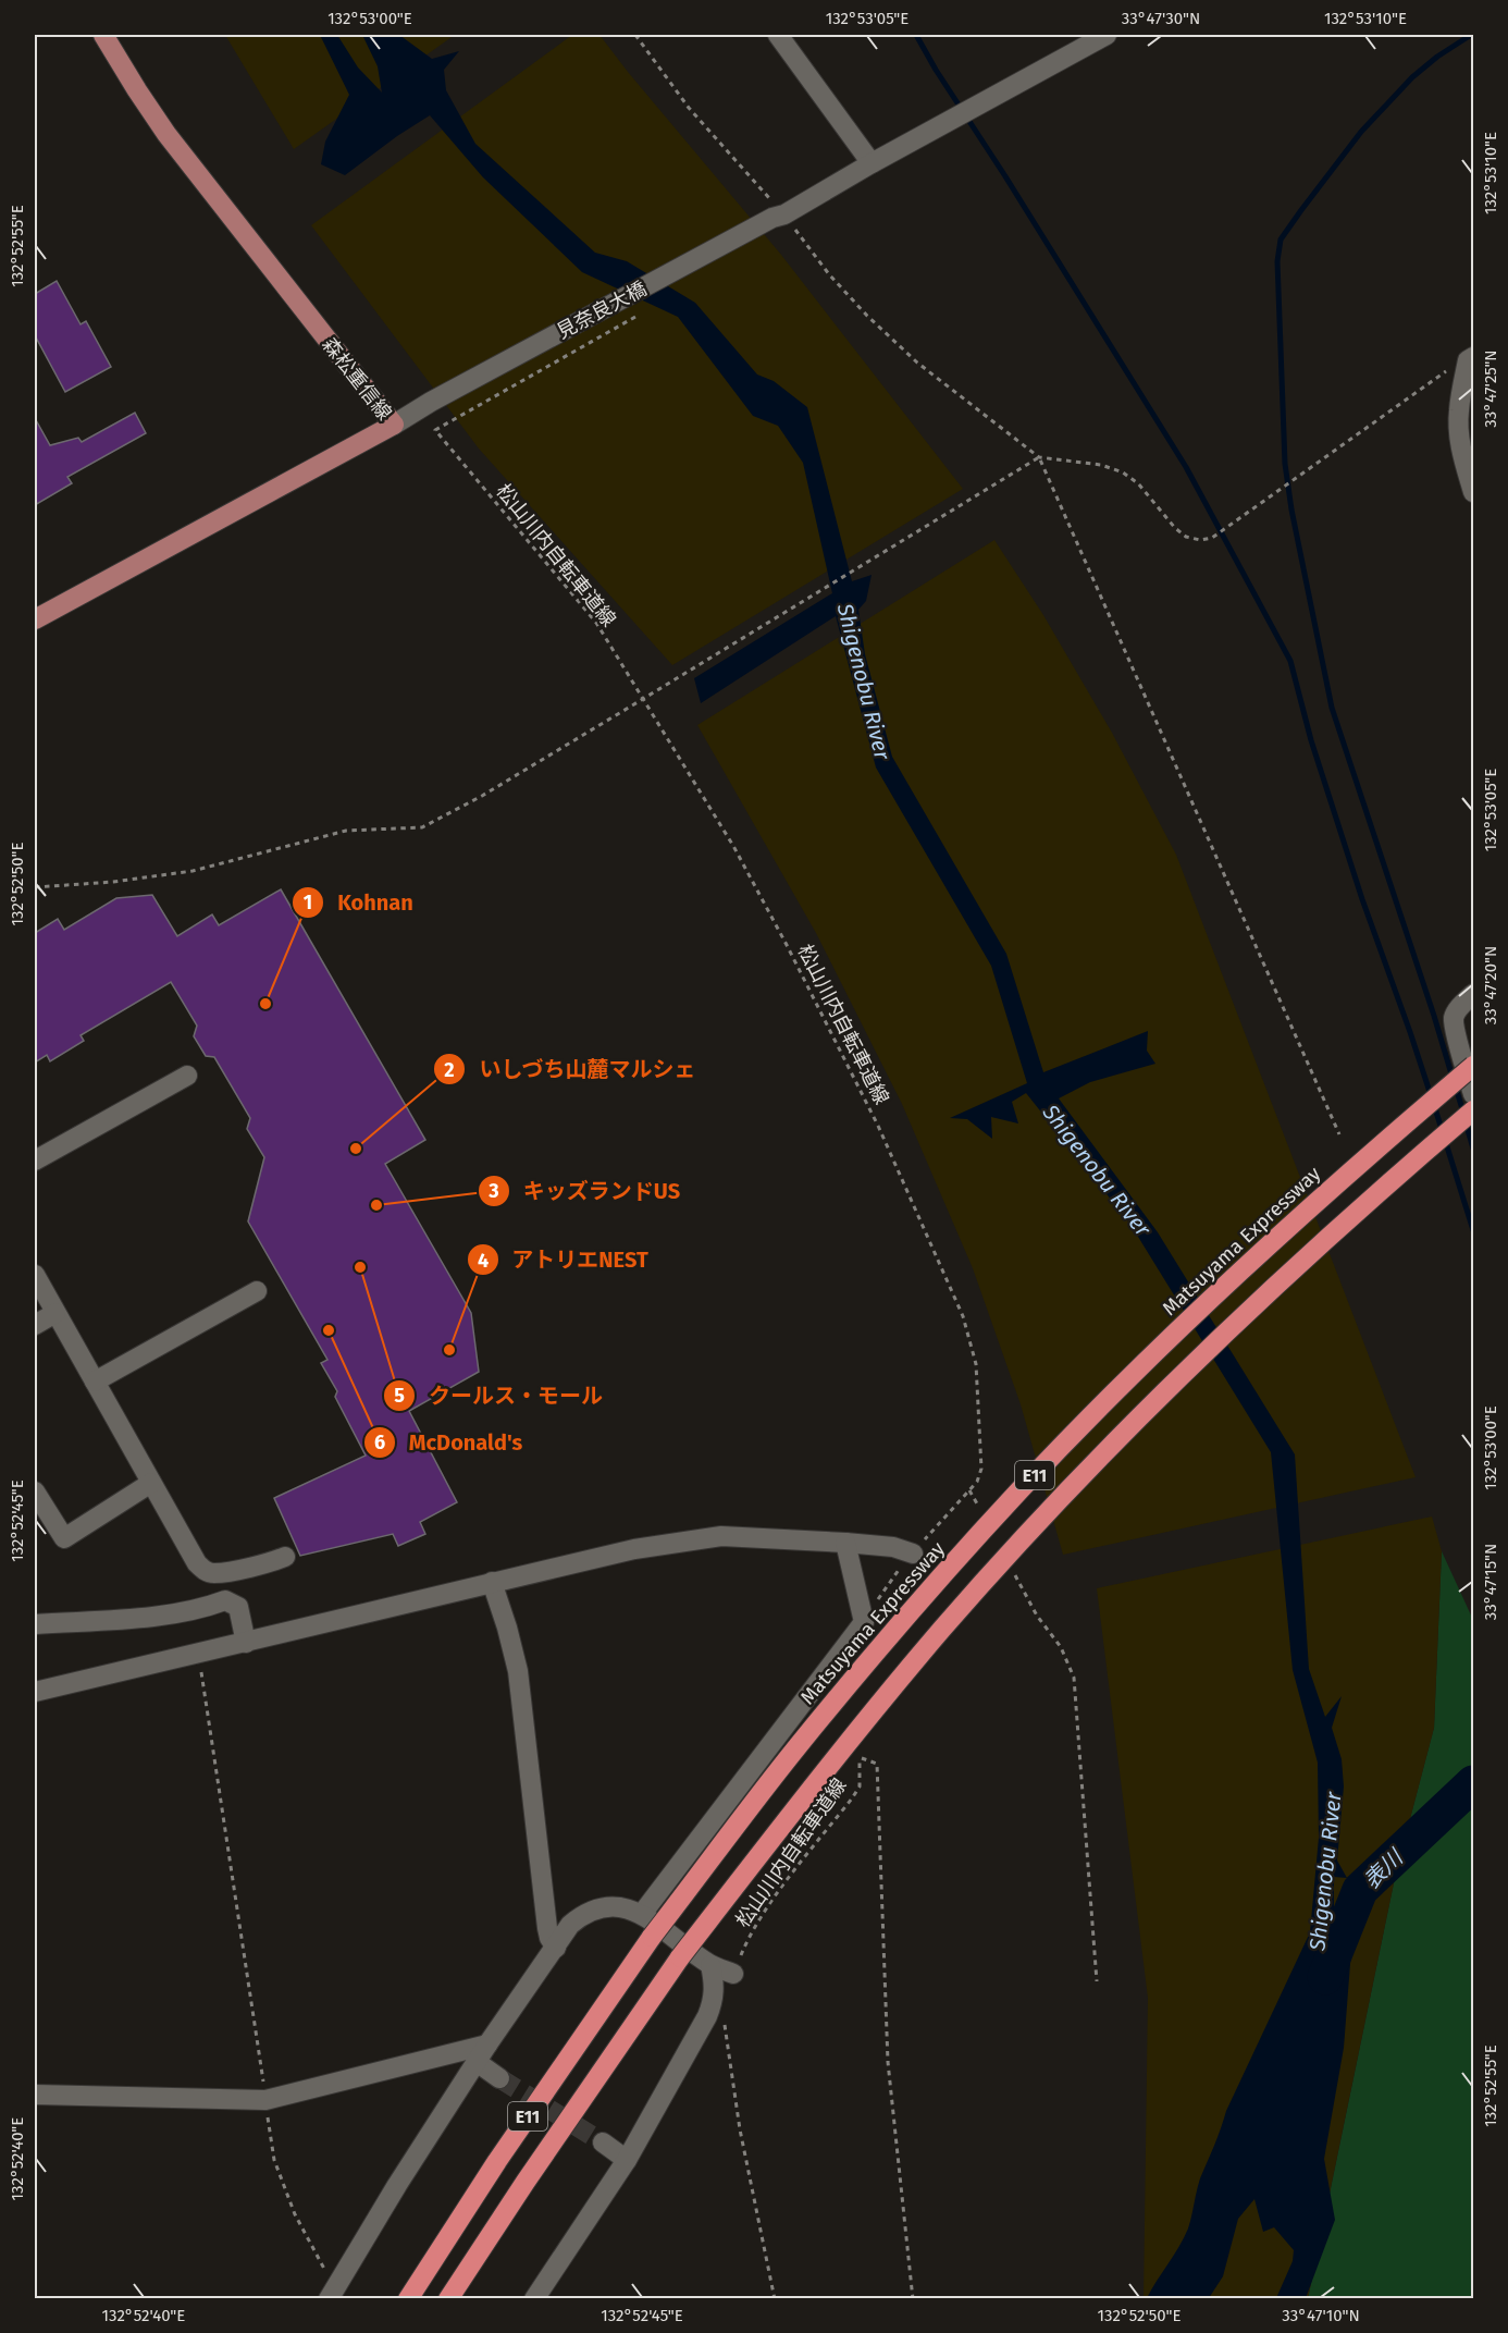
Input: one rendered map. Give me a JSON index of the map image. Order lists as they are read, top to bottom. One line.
{"streets":{"highway":["Matsuyama Expressway","E11"],"main road":["森松重信線"],"street":["見奈良大橋"],"path":["松山川内自転車道線"]},"crossings":[["見奈良大橋","森松重信線"]],"water":["Shigenobu River","表川"],"places":["Kohnan","いしづち山麓マルシェ","キッズランドUS","クールス・モール","McDonald's","アトリエNEST"],"coordinates":["132°53'00\"E","132°53'05\"E","33°47'30\"N","132°53'10\"E","132°52'55\"E","33°47'25\"N","132°52'50\"E","33°47'20\"N","132°52'45\"E","33°47'15\"N","132°52'40\"E","33°47'10\"N"]}
